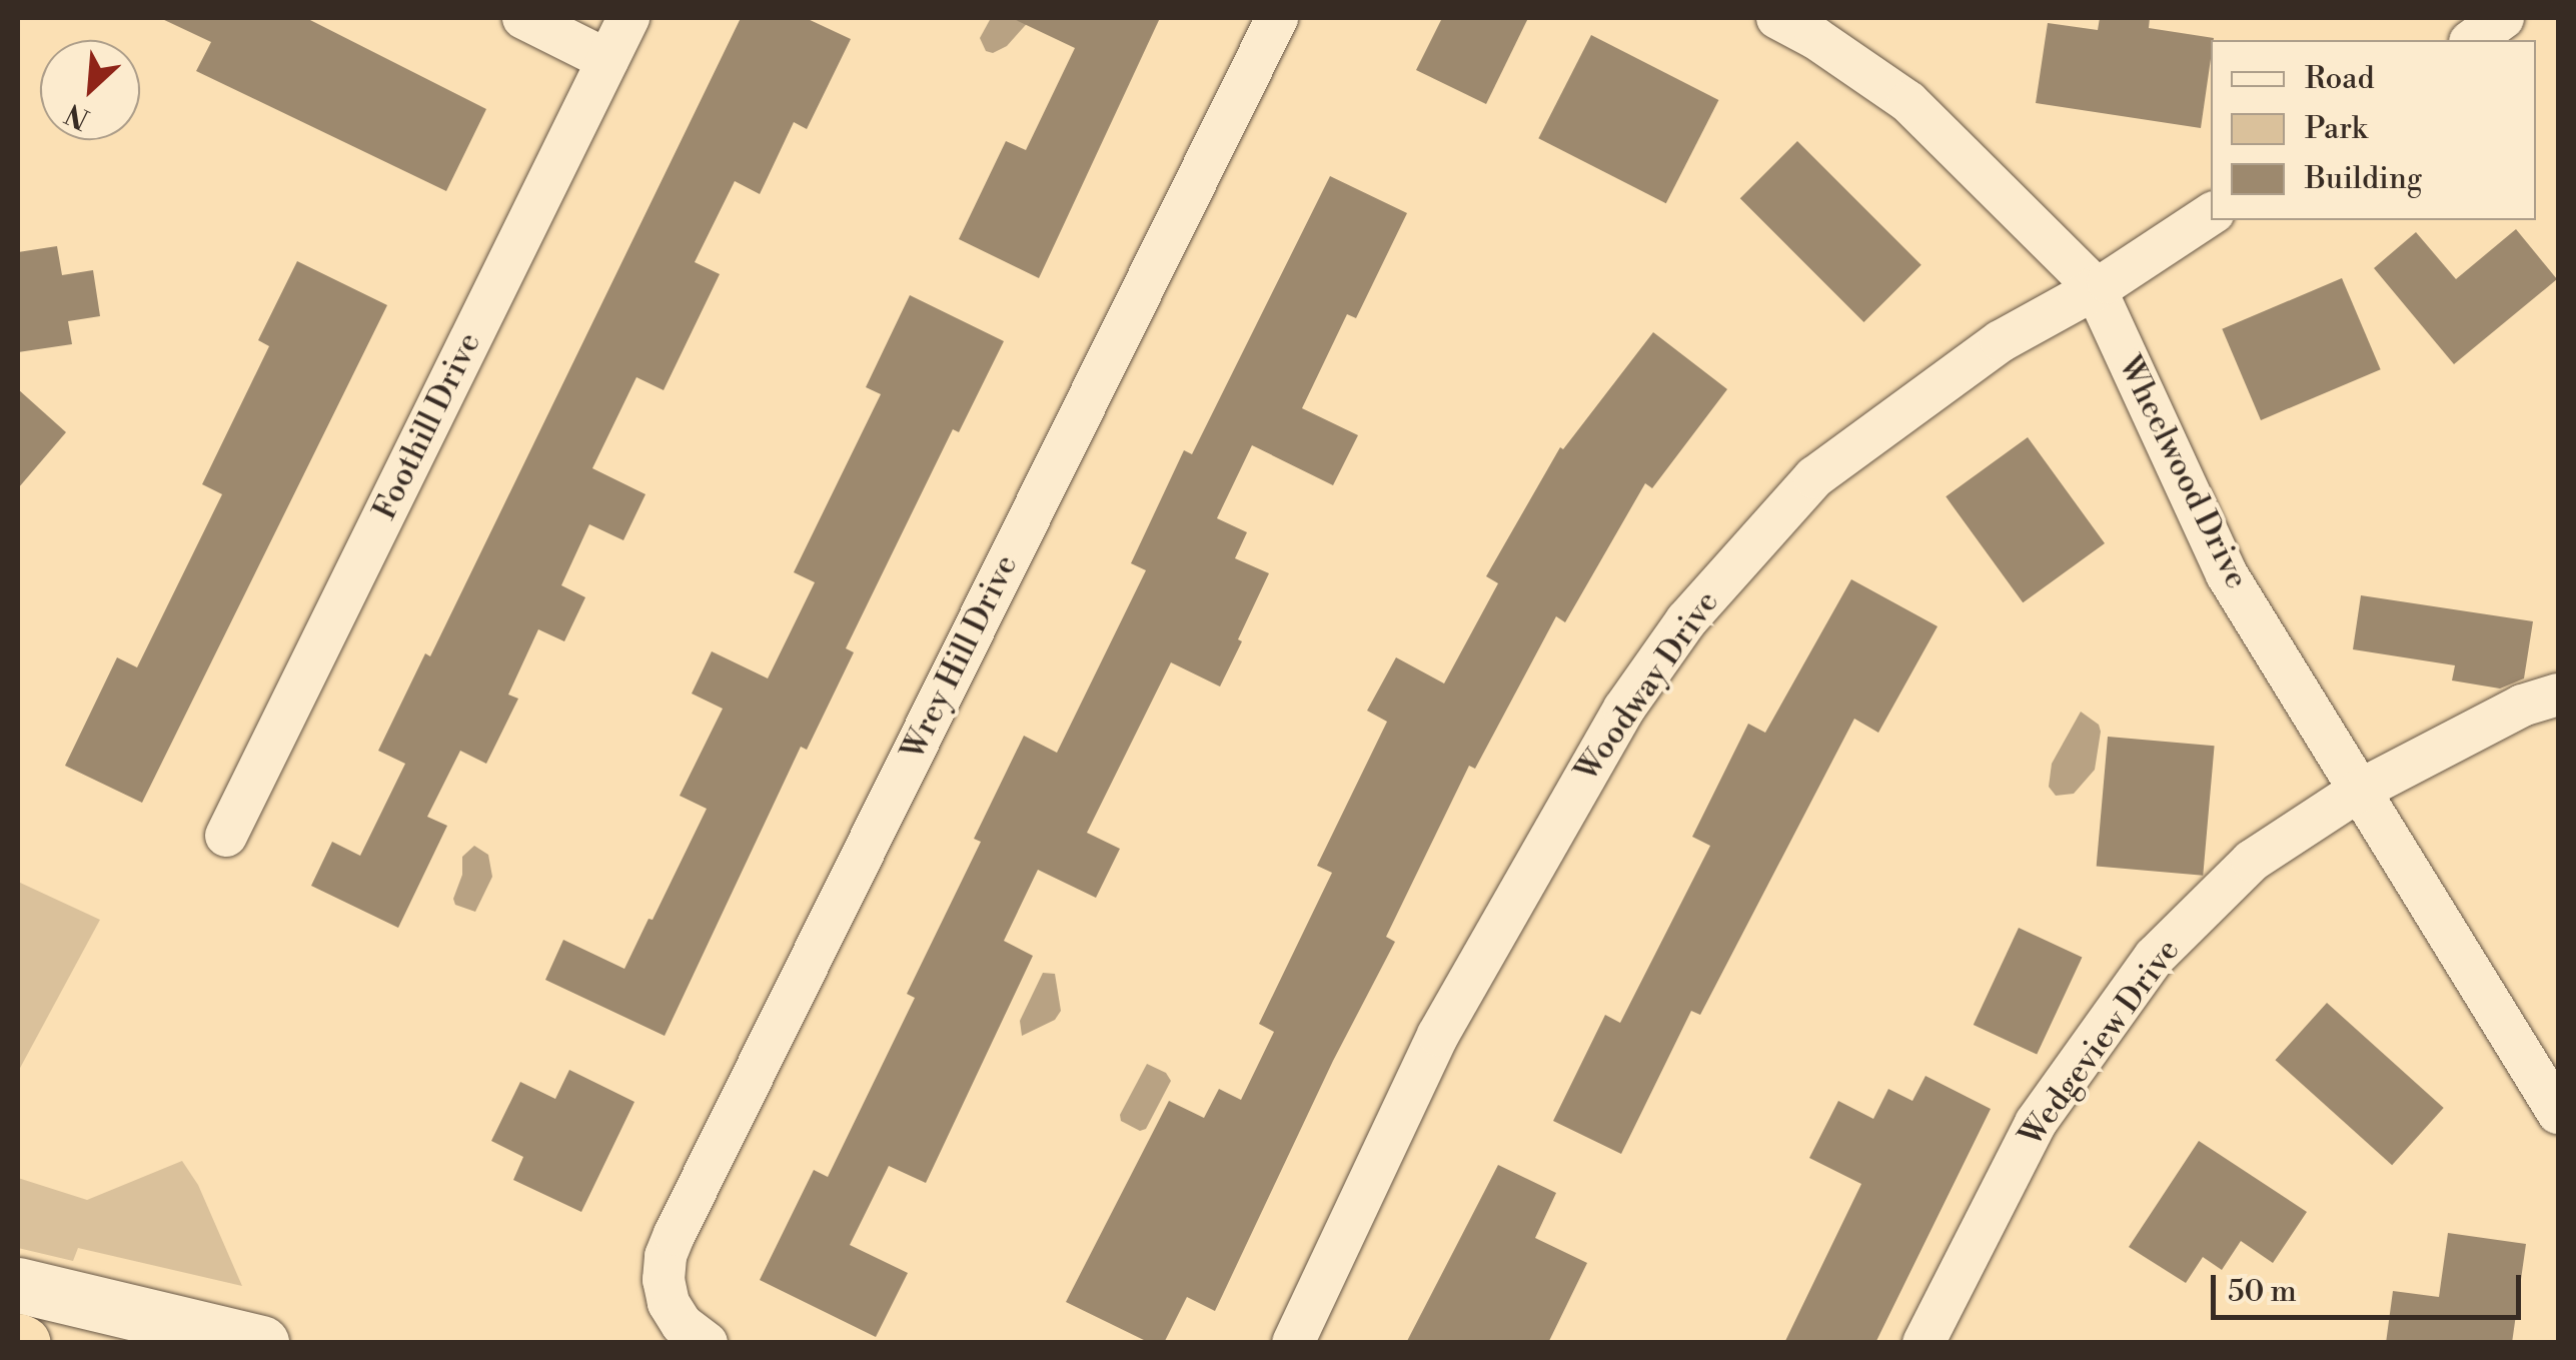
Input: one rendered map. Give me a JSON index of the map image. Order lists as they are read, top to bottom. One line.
{"streets":{"street":["Foothill Drive","Wheelwood Drive","Wrey Hill Drive","Woodway Drive","Wedgeview Drive"]},"crossings":[["Wheelwood Drive","Woodway Drive"],["Wheelwood Drive","Wedgeview Drive"]],"legend":["Road","Park","Building"],"scale_bar":"50 m","north":"bottom left"}
